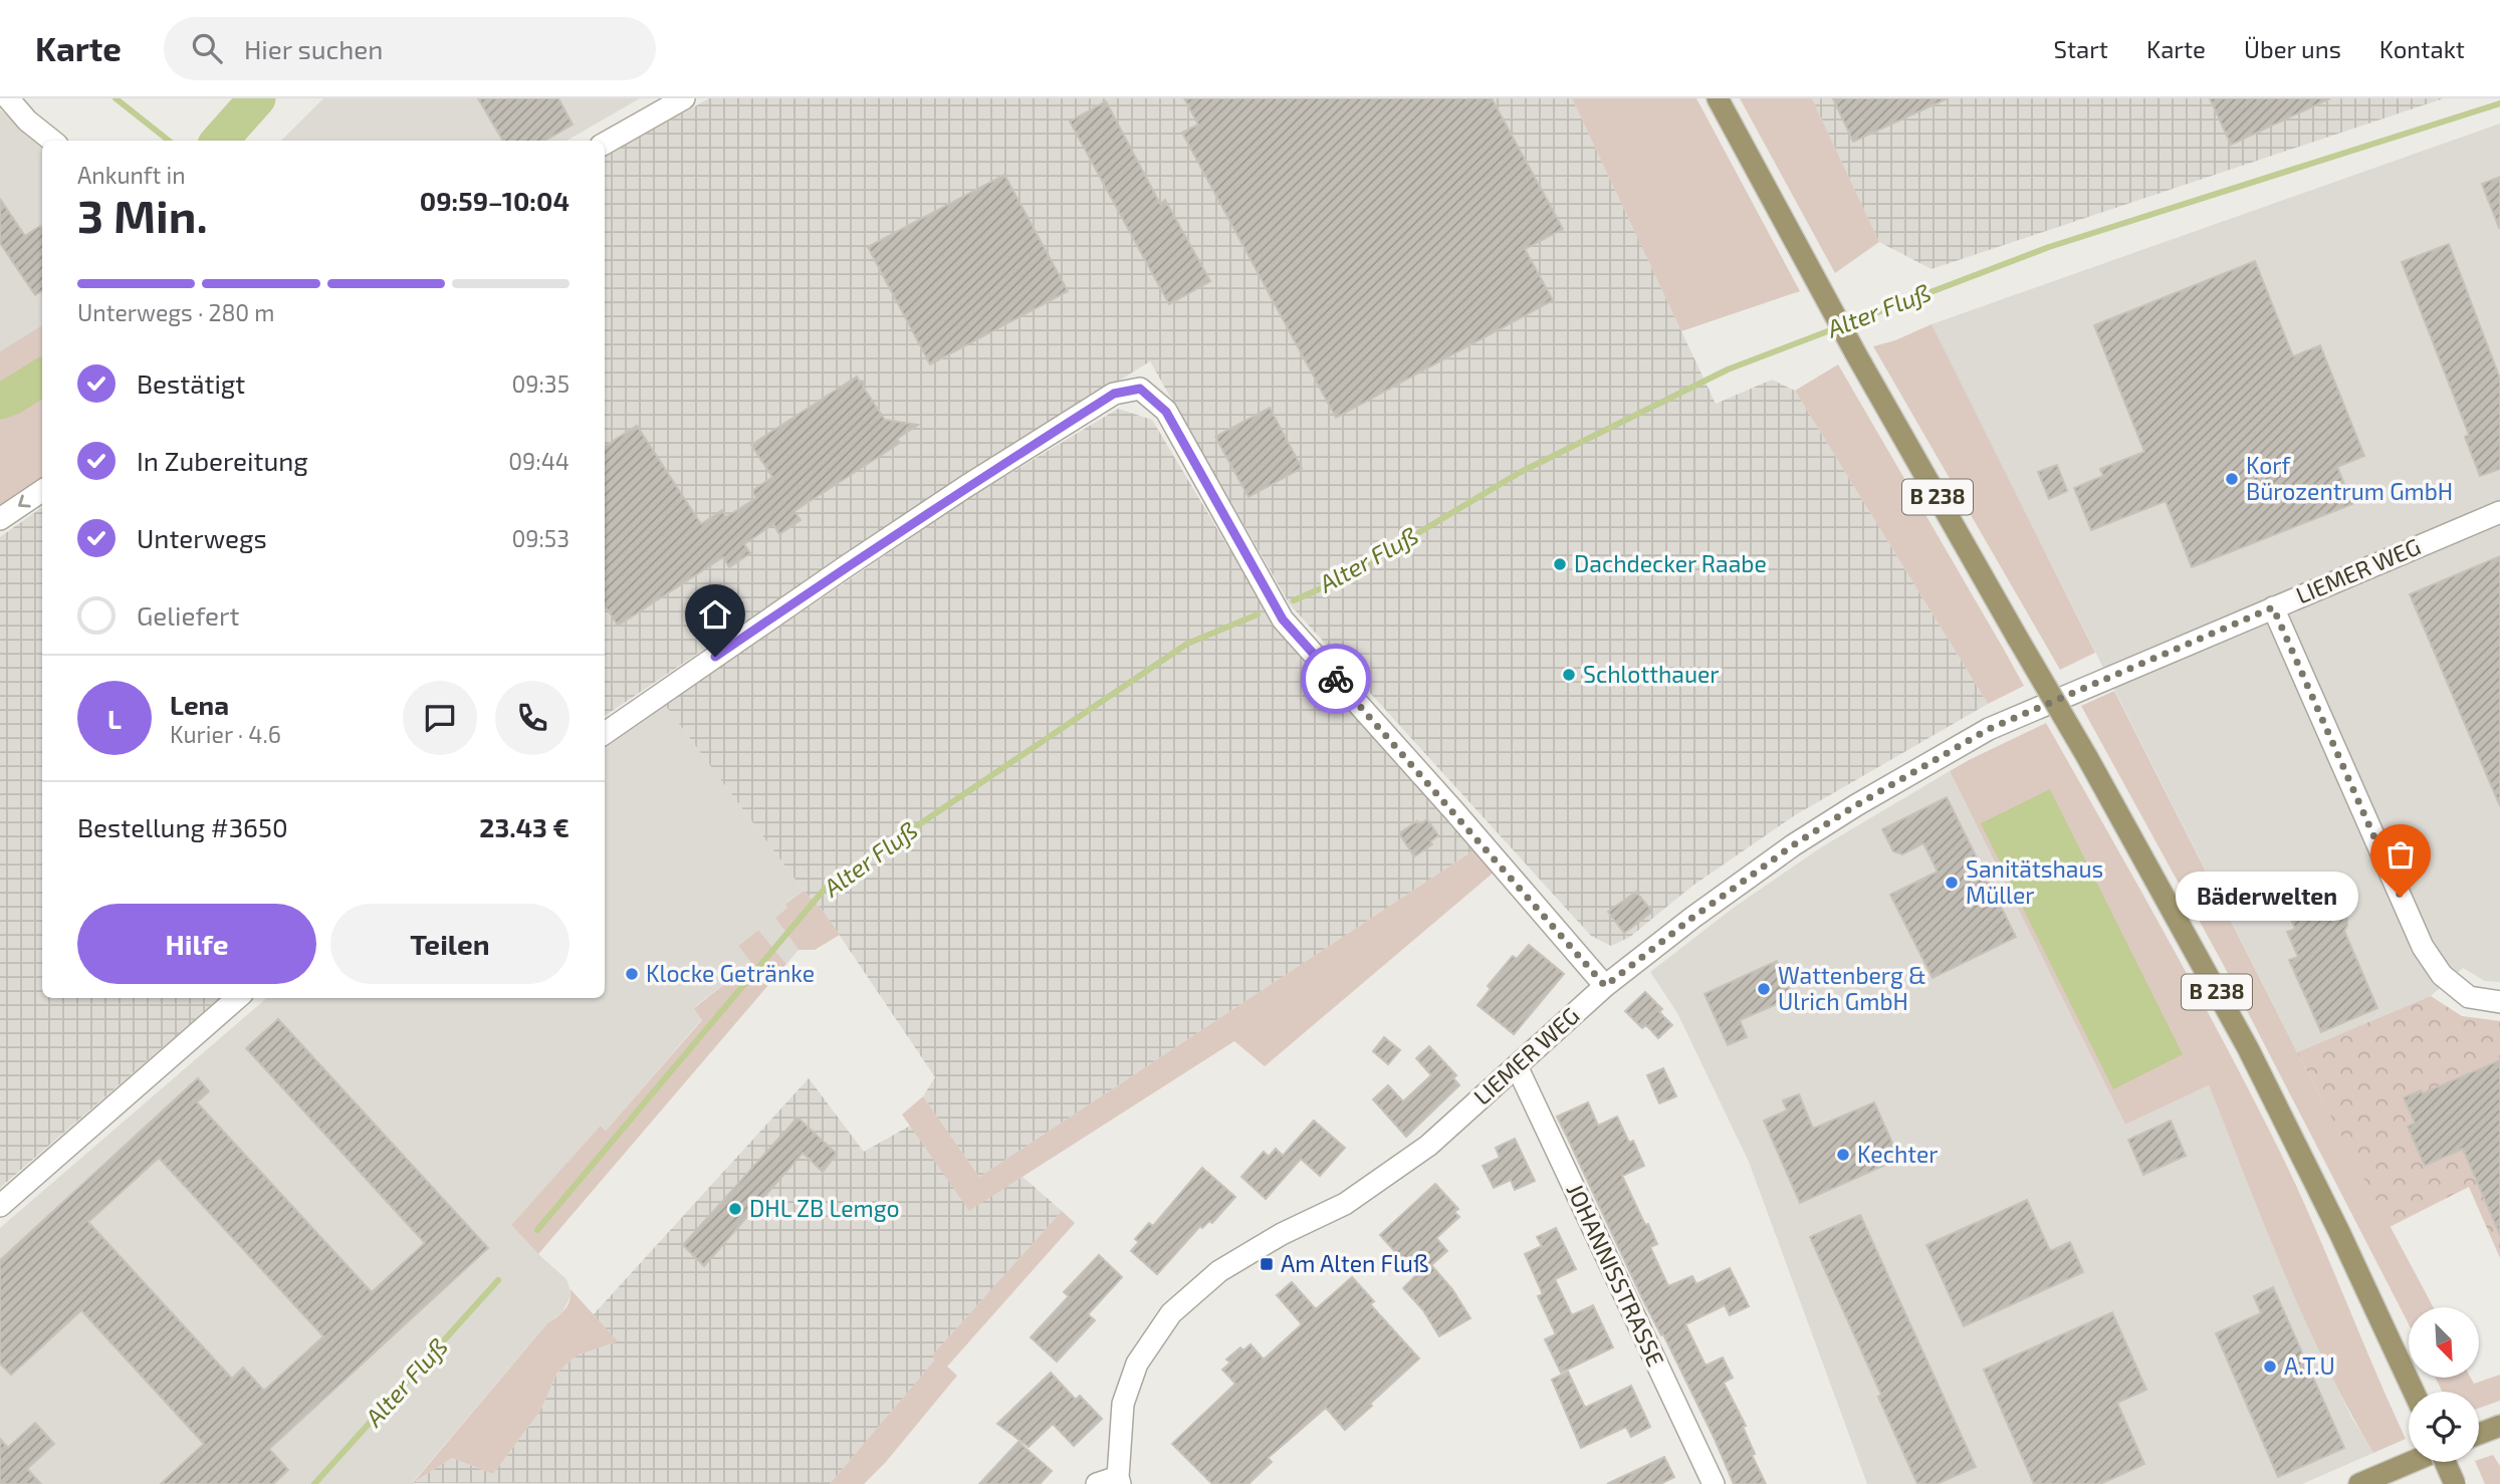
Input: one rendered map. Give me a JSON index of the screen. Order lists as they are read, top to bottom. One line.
{"streets":{"main road":["B 238"],"street":["LIEMER WEG","JOHANNISSTRASSE"]},"crossings":[["LIEMER WEG","JOHANNISSTRASSE"]],"water":["Alter Fluß"],"places":{"other":["Korf Bürozentrum GmbH","Dachdecker Raabe","Schlotthauer","Sanitätshaus Müller","Bäderwelten","Klocke Getränke","Wattenberg & Ulrich GmbH","Kechter","DHL ZB Lemgo","A.T.U"],"transit":["Am Alten Fluß"]},"north":"bottom right","page":{"header":"Karte","search":"Hier suchen","nav":["Start","Karte","Über uns","Kontakt"],"heading":["3 Min.","Ankunft in","09:59–10:04"],"panel":["Lena","Kurier · 4.6","Bestellung #3650","23.43 €"],"bar":"Unterwegs · 280 m","list":[["Bestätigt","09:35"],["In Zubereitung","09:44"],["Unterwegs","09:53"],"Geliefert"],"round":"L","bubble":"Bäderwelten","buttons":["Hilfe","Teilen"]}}
